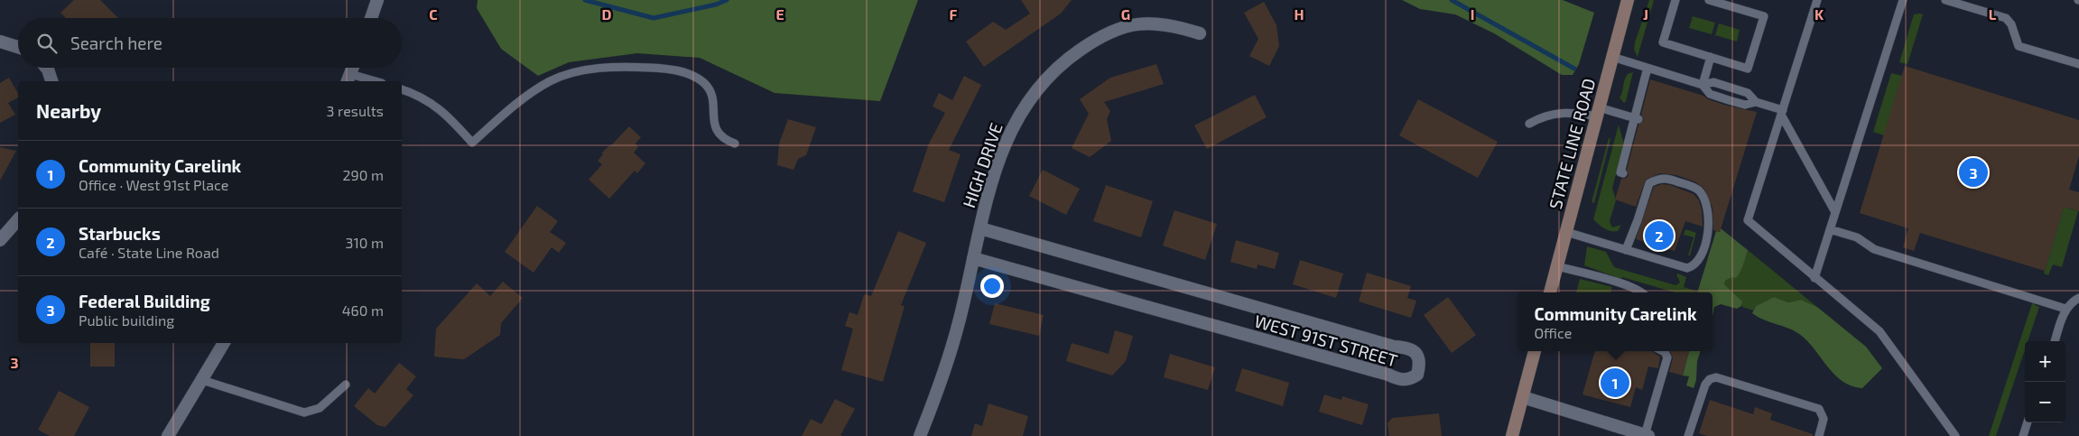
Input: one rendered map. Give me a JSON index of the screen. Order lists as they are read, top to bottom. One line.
{"streets":{"main road":["STATE LINE ROAD"],"street":["HIGH DRIVE","WEST 91ST STREET"]},"crossings":[["HIGH DRIVE","WEST 91ST STREET"]],"page":{"search":"Search here","heading":["Nearby","3 results"],"list":[{"mark":"1","name":"Community Carelink","note":"Office · West 91st Place","value":"290 m"},{"mark":"2","name":"Starbucks","note":"Café · State Line Road","value":"310 m"},{"mark":"3","name":"Federal Building","note":"Public building","value":"460 m"}],"pins":["3","2","1"],"popup":["Community Carelink","Office"],"map_buttons":["+","−"]},"grid":{"columns":["C","D","E","F","G","H","I","J","K","L"],"rows":["3"]}}
